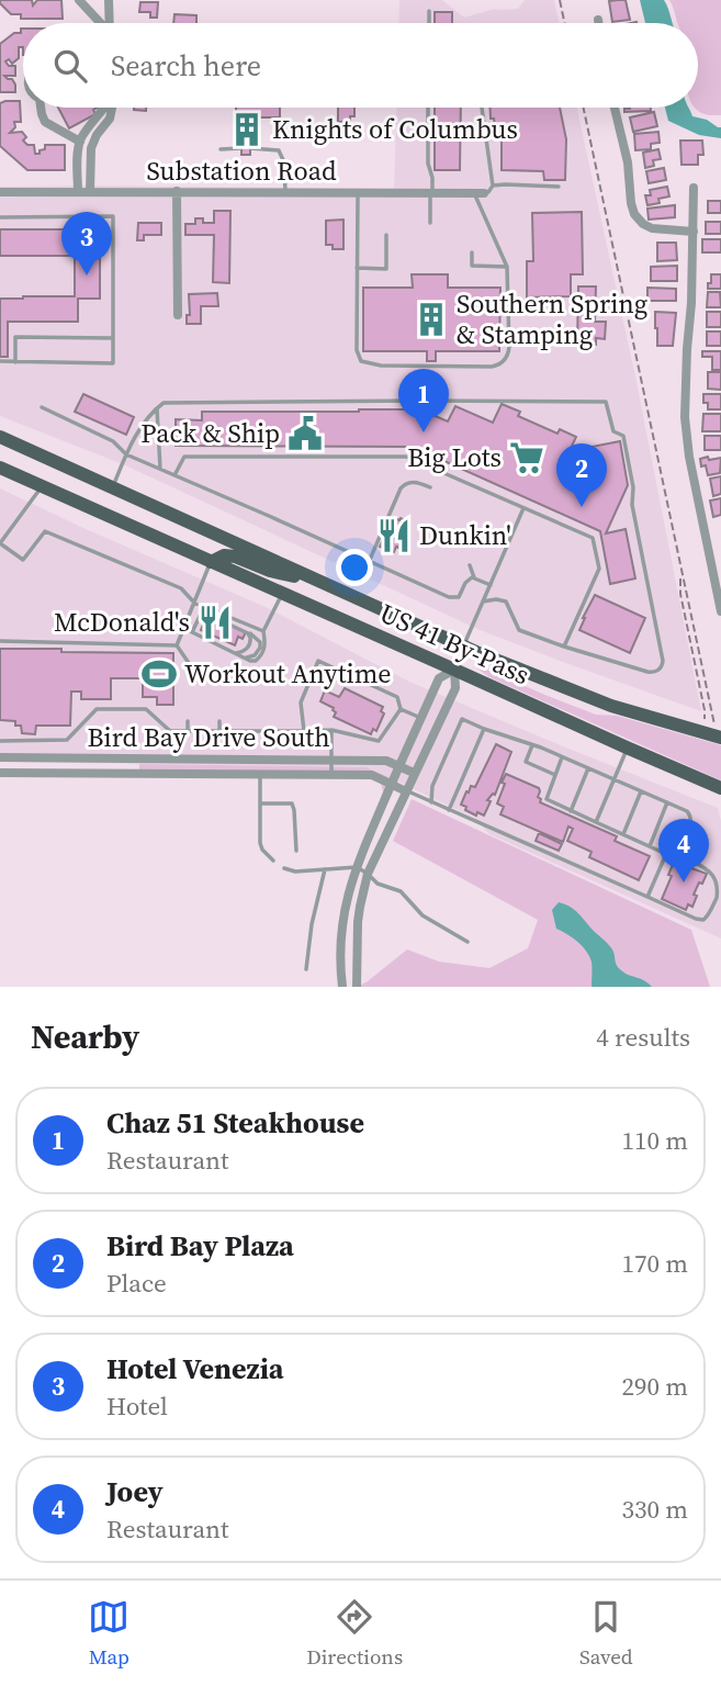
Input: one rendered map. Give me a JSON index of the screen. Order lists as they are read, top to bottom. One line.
{"streets":{"main road":["US 41 By-Pass"],"street":["Substation Road","Bird Bay Drive South"]},"places":{"building":["Knights of Columbus","Southern Spring & Stamping"],"public building":["Pack & Ship"],"supermarket":["Big Lots"],"restaurant":["Dunkin'","McDonald's"],"sports":["Workout Anytime"]},"page":{"search":"Search here","pins":["3","1","2","4"],"heading":["Nearby","4 results"],"list":[{"mark":"1","name":"Chaz 51 Steakhouse","note":"Restaurant","value":"110 m"},{"mark":"2","name":"Bird Bay Plaza","note":"Place","value":"170 m"},{"mark":"3","name":"Hotel Venezia","note":"Hotel","value":"290 m"},{"mark":"4","name":"Joey","note":"Restaurant","value":"330 m"}],"nav":["Map","Directions","Saved"]}}
